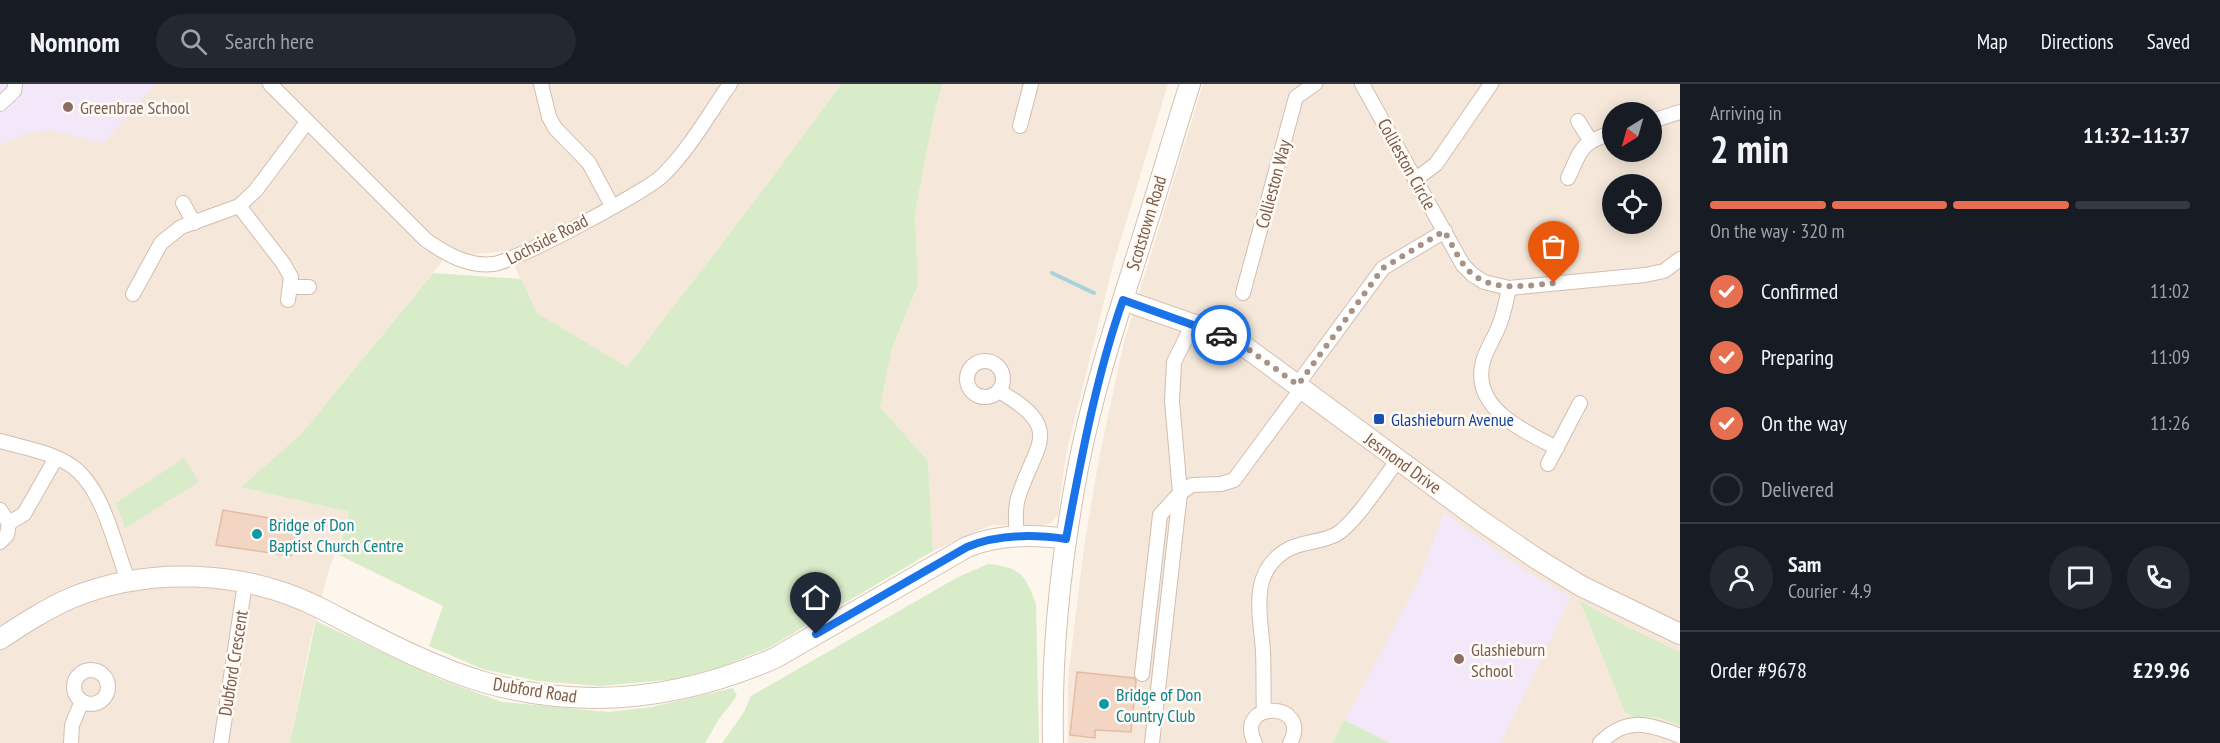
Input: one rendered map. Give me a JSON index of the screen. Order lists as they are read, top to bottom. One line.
{"streets":{"street":["Collieston Circle","Collieston Way","Scotstown Road","Lochside Road","Jesmond Drive","Dubford Crescent","Dubford Road"]},"crossings":[["Scotstown Road","Jesmond Drive"],["Scotstown Road","Dubford Road"],["Dubford Crescent","Dubford Road"]],"places":{"other":["Greenbrae School","Bridge of Don Baptist Church Centre","Glashieburn School","Bridge of Don Country Club"],"transit":["Glashieburn Avenue"]},"north":"bottom left","page":{"header":"Nomnom","search":"Search here","nav":["Map","Directions","Saved"],"heading":["2 min","Arriving in","11:32–11:37"],"panel":["Sam","Courier · 4.9","Order #9678","£29.96"],"bar":"On the way · 320 m","list":[["Confirmed","11:02"],["Preparing","11:09"],["On the way","11:26"],"Delivered"]}}
